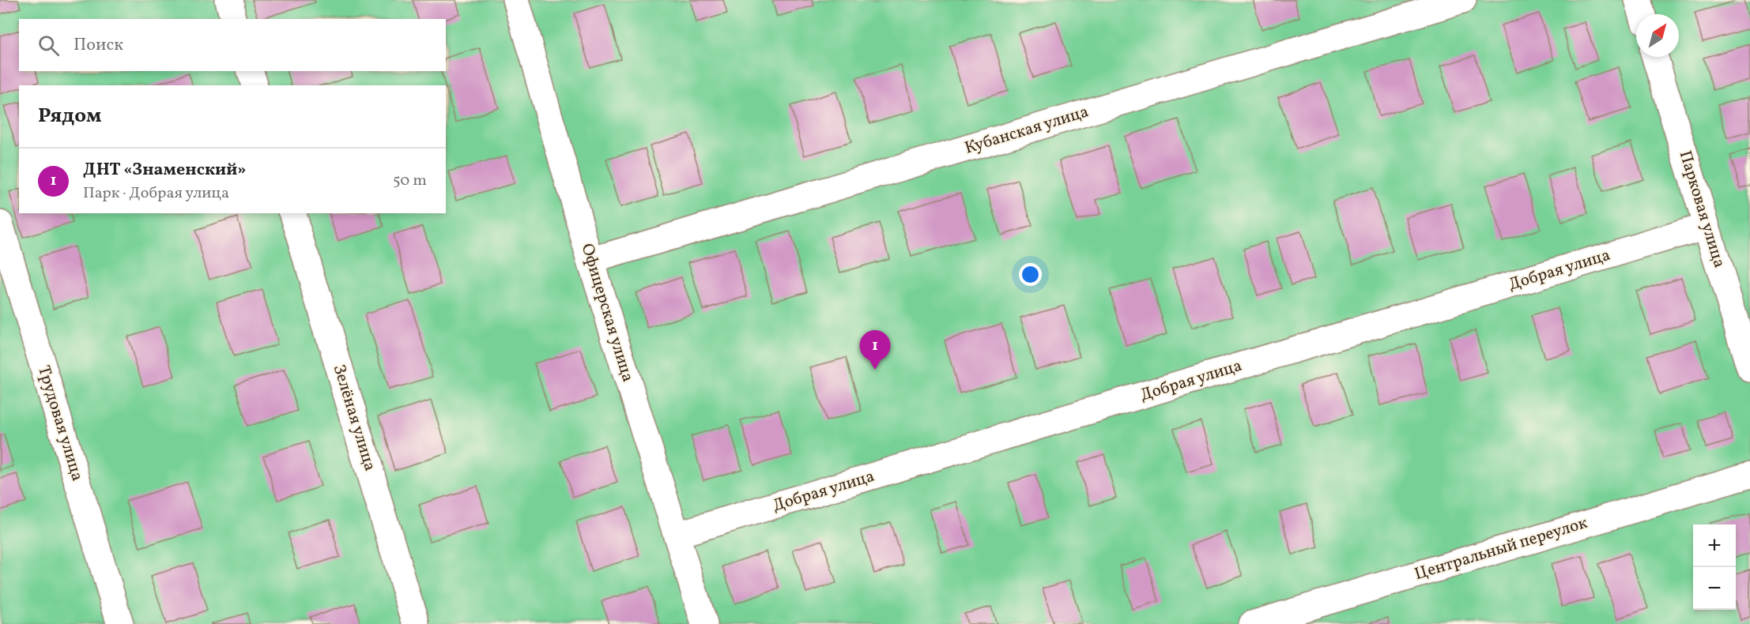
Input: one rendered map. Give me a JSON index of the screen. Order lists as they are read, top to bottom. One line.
{"streets":{"street":["Кубанская улица","Парковая улица","Добрая улица","Офицерская улица","Зелёная улица","Трудовая улица","Центральный переулок"]},"crossings":[["Кубанская улица","Офицерская улица"],["Парковая улица","Добрая улица"],["Добрая улица","Офицерская улица"]],"north":"top right","page":{"search":"Поиск","heading":"Рядом","list":[{"mark":"1","name":"ДНТ «Знаменский»","note":"Парк · Добрая улица","value":"50 m"}],"pins":"1","map_buttons":["+","−"]}}
